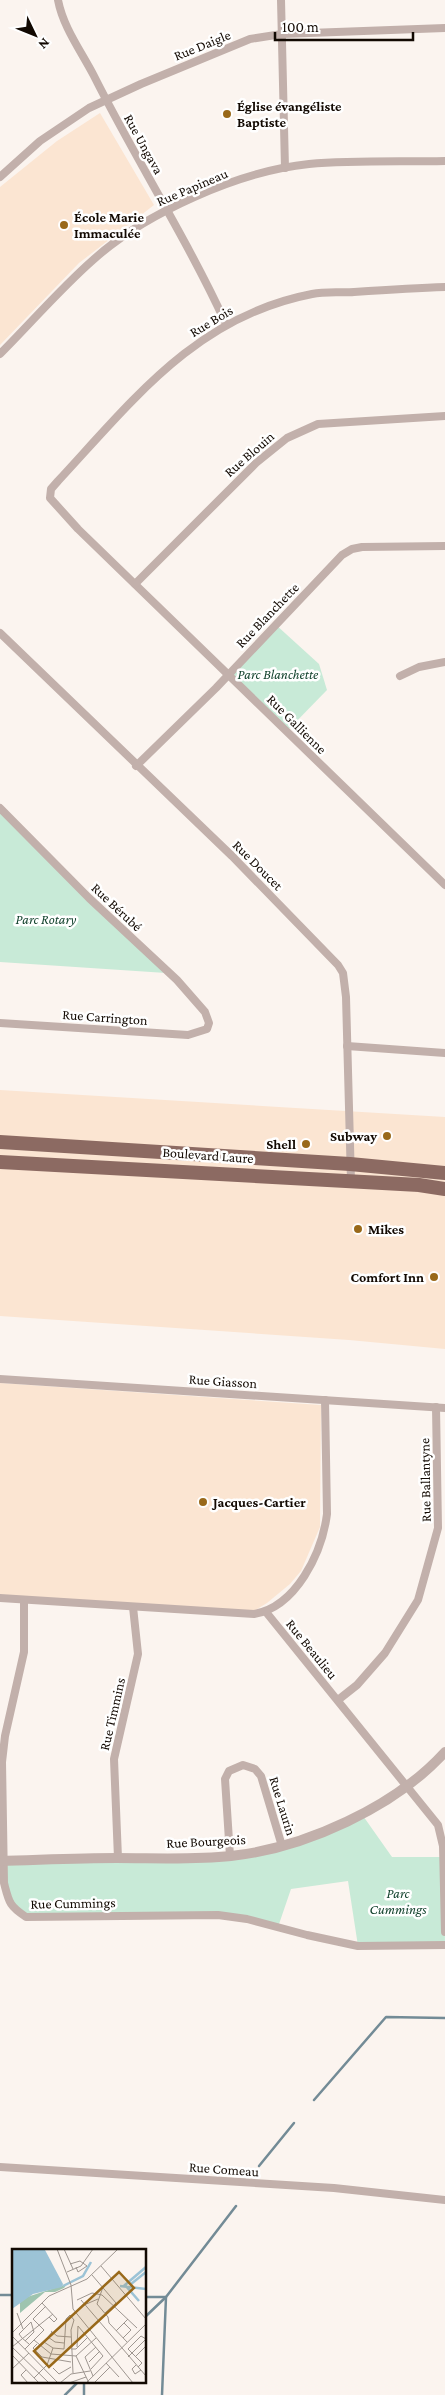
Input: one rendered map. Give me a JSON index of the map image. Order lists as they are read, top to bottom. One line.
{"streets":{"highway":["Boulevard Laure"],"street":["Rue Daigle","Rue Ungava","Rue Papineau","Rue Bois","Rue Blouin","Rue Blanchette","Rue Gallienne","Rue Doucet","Rue Bérubé","Rue Carrington","Rue Giasson","Rue Ballantyne","Rue Beaulieu","Rue Timmins","Rue Laurin","Rue Bourgeois","Rue Cummings","Rue Comeau"]},"crossings":[["Rue Daigle","Rue Ungava"],["Rue Ungava","Rue Papineau"],["Rue Ungava","Rue Bois"],["Rue Bois","Rue Gallienne"],["Rue Blouin","Rue Gallienne"],["Rue Blanchette","Rue Gallienne"],["Rue Blanchette","Rue Doucet"],["Rue Doucet","Boulevard Laure"],["Rue Bérubé","Rue Carrington"],["Rue Giasson","Rue Ballantyne"],["Rue Ballantyne","Rue Beaulieu"],["Rue Beaulieu","Rue Bourgeois"],["Rue Timmins","Rue Bourgeois"],["Rue Laurin","Rue Bourgeois"],["Rue Bourgeois","Rue Cummings"]],"parks":["Parc Blanchette","Parc Rotary","Parc Cummings"],"places":["Église évangéliste Baptiste","École Marie Immaculée","Subway","Shell","Mikes","Comfort Inn","Jacques-Cartier"],"scale_bar":"100 m","north":"bottom right"}
